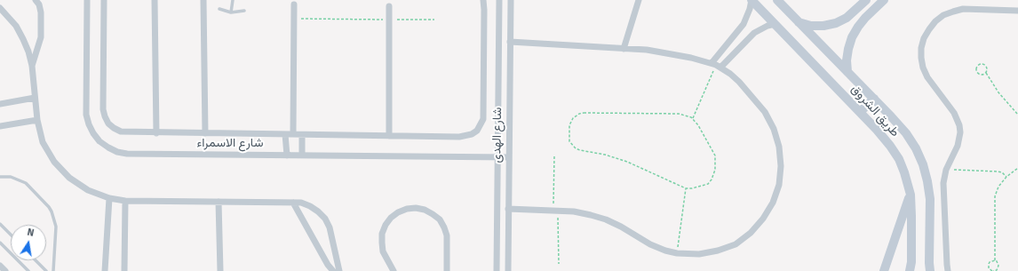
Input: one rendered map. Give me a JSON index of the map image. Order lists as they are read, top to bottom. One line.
{"streets":{"street":["طريق الشروق","شارع الهدى","شارع الاسمراء"]},"crossings":[["شارع الهدى","شارع الاسمراء"]],"north":"top"}
